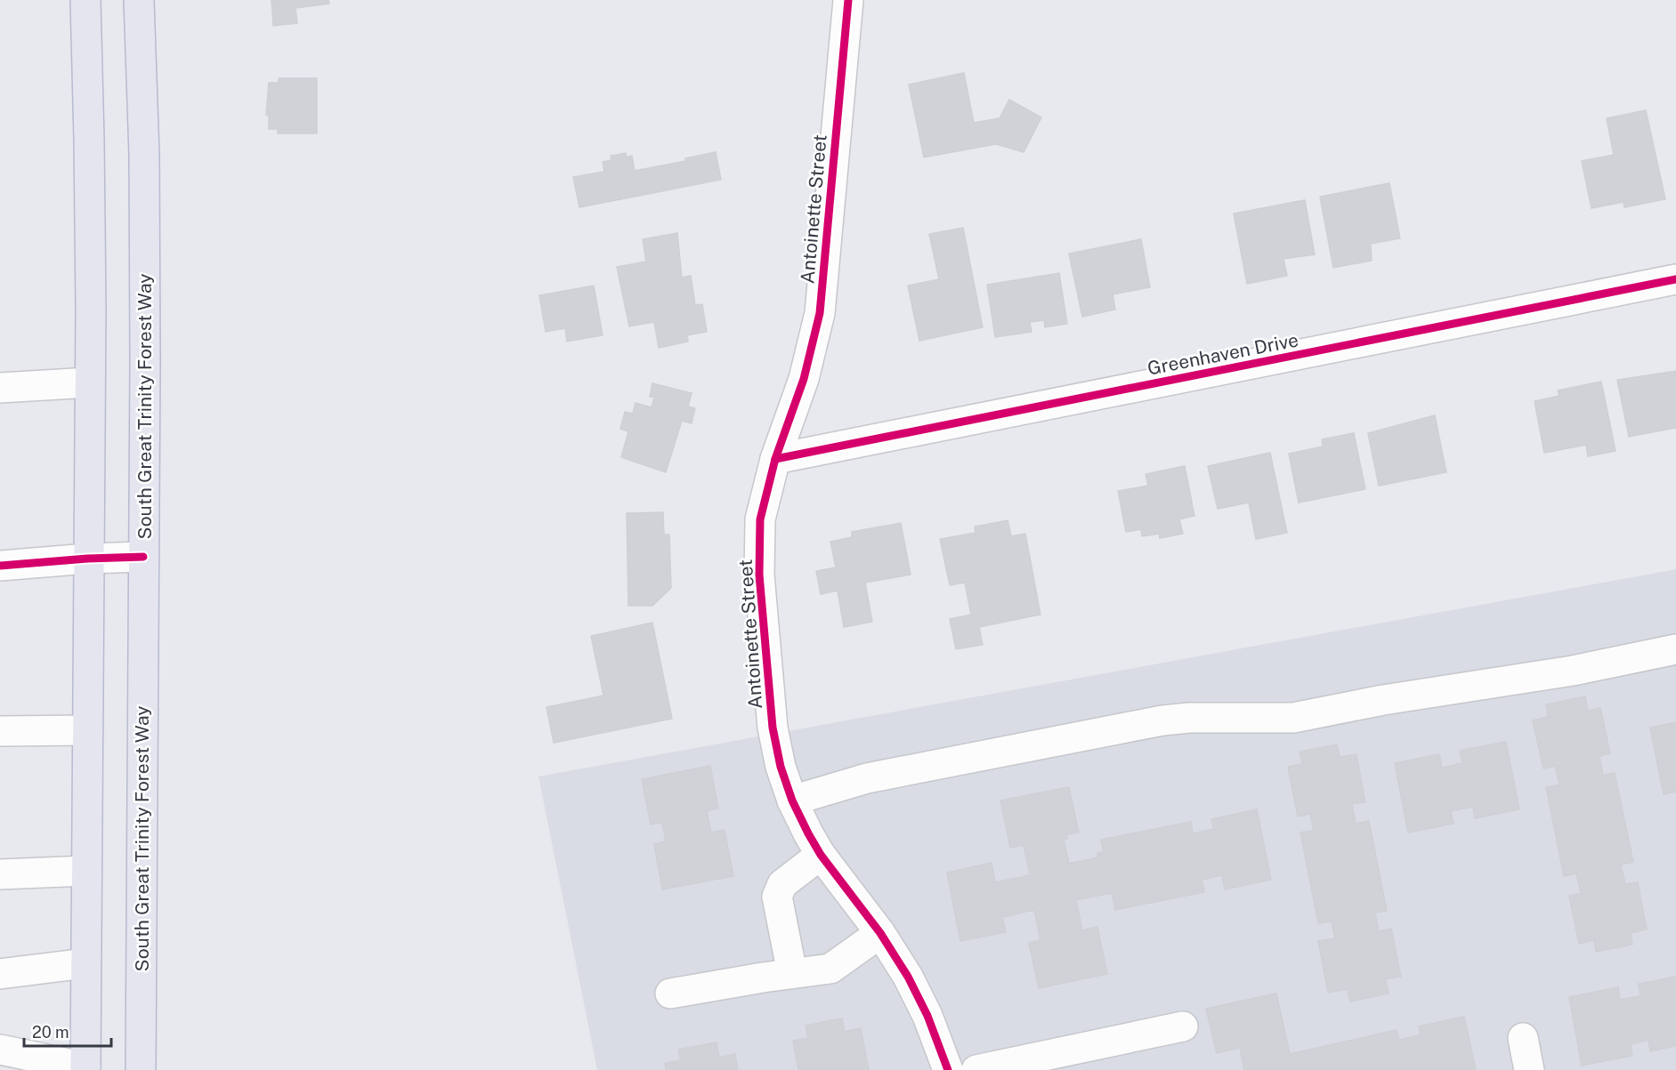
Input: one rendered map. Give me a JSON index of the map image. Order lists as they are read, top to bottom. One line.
{"streets":{"main road":["South Great Trinity Forest Way"],"street":["Antoinette Street","Greenhaven Drive"]},"crossings":[["Antoinette Street","Greenhaven Drive"]],"scale_bar":"20 m"}
